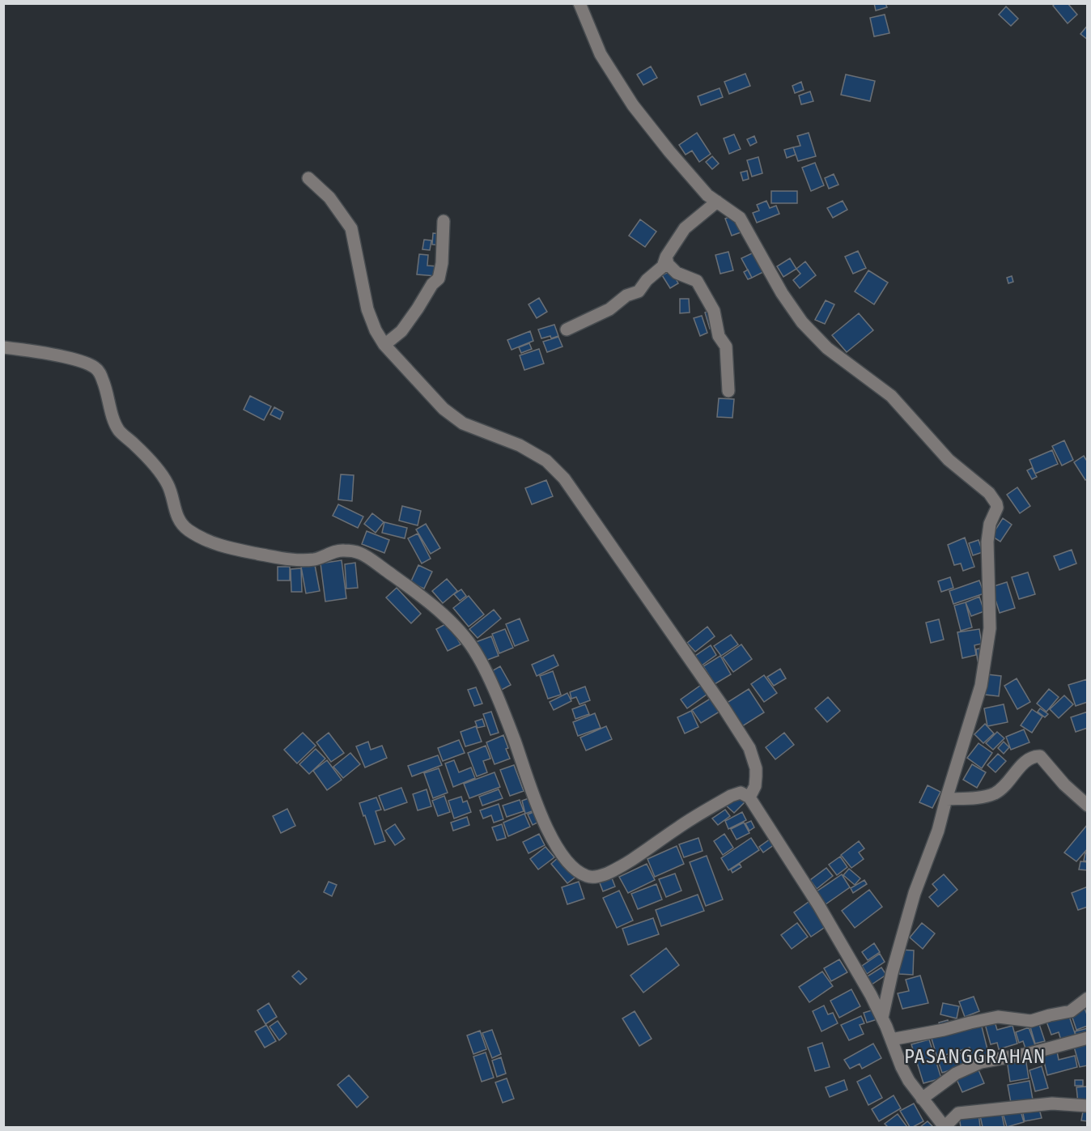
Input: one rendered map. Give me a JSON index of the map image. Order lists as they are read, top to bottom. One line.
{"districts":["PASANGGRAHAN"]}
